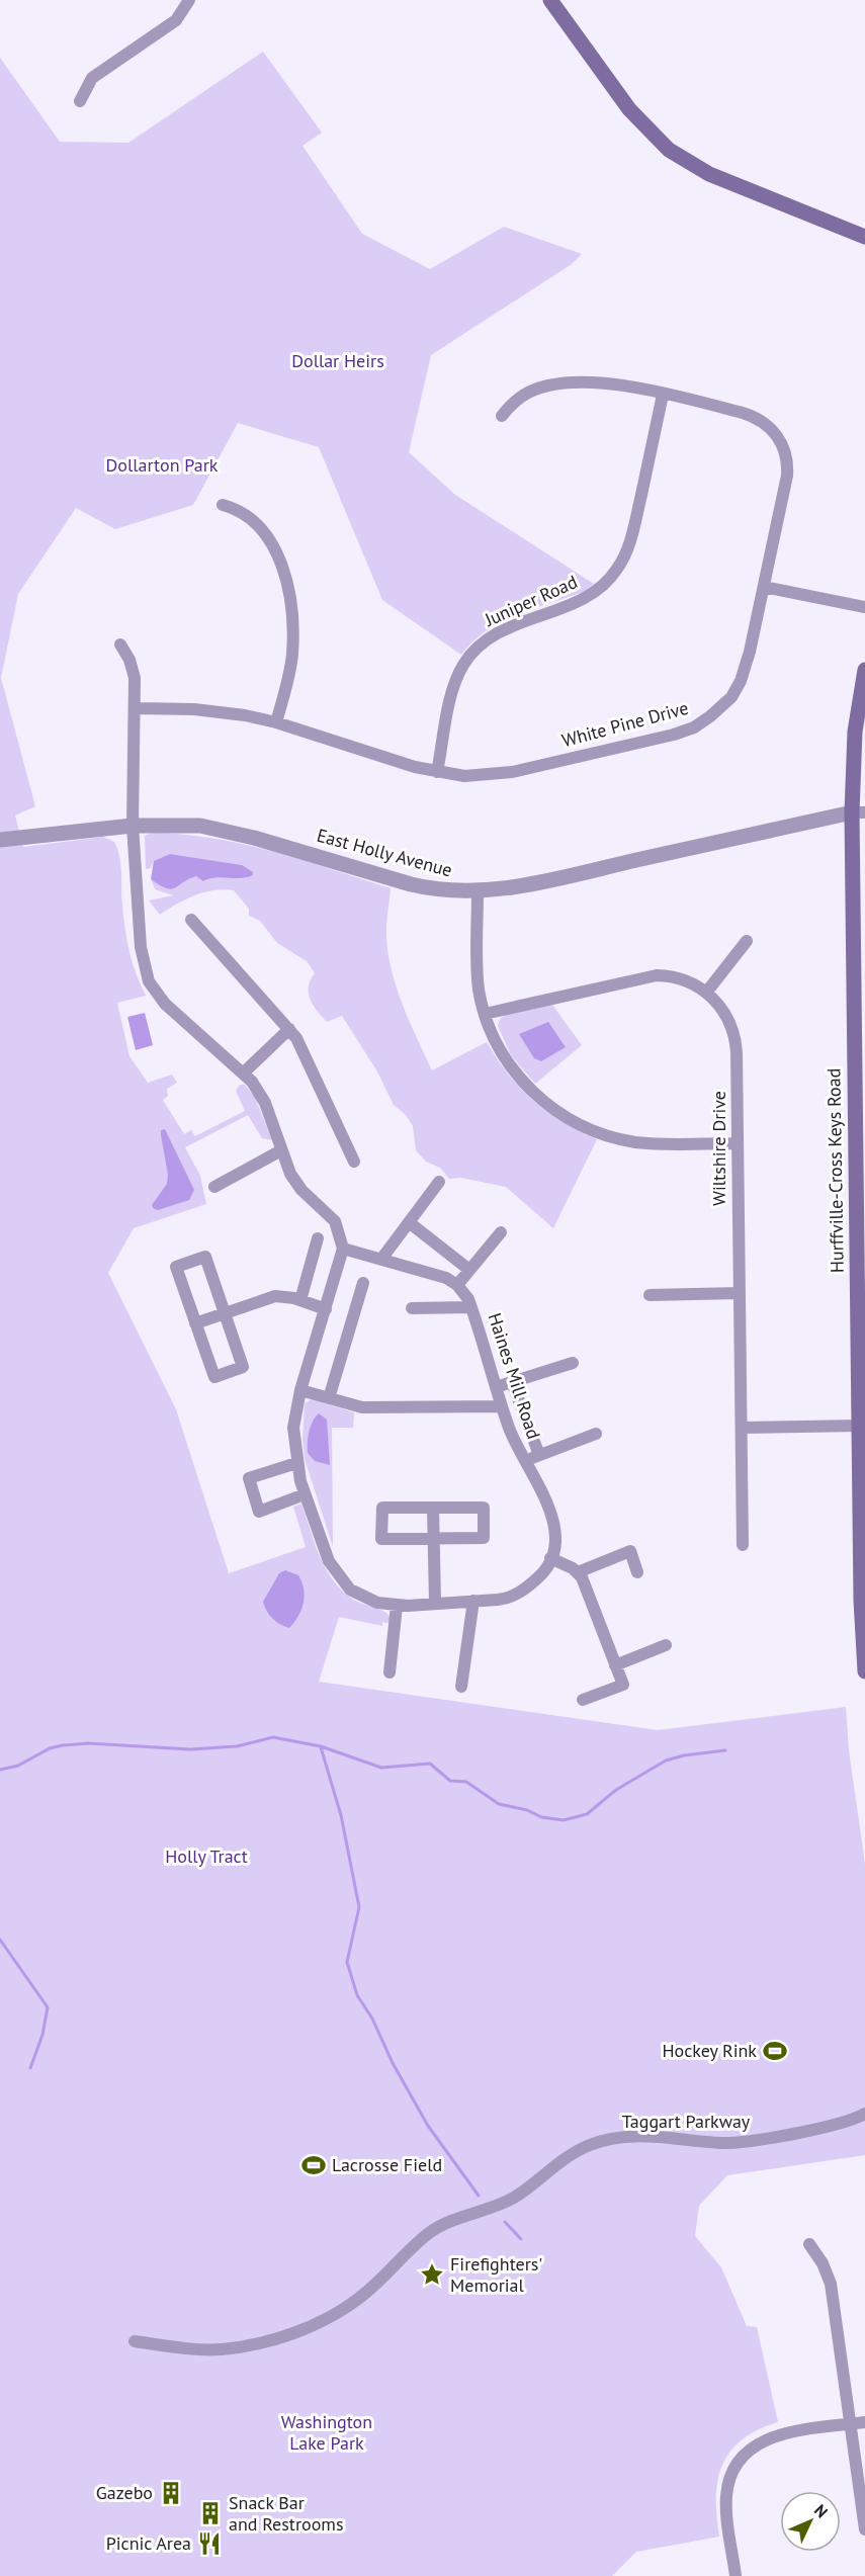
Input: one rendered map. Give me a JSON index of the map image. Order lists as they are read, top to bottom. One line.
{"streets":{"main road":["Hurffville-Cross Keys Road"],"street":["Juniper Road","White Pine Drive","East Holly Avenue","Wiltshire Drive","Haines Mill Road","Taggart Parkway"]},"crossings":[["Juniper Road","White Pine Drive"],["East Holly Avenue","Hurffville-Cross Keys Road"]],"parks":["Dollar Heirs","Dollarton Park","Holly Tract","Washington Lake Park"],"places":{"sports":["Hockey Rink","Lacrosse Field"],"place":["Firefighters' Memorial"],"building":["Gazebo","Snack Bar and Restrooms"],"restaurant":["Picnic Area"]},"north":"top right"}
